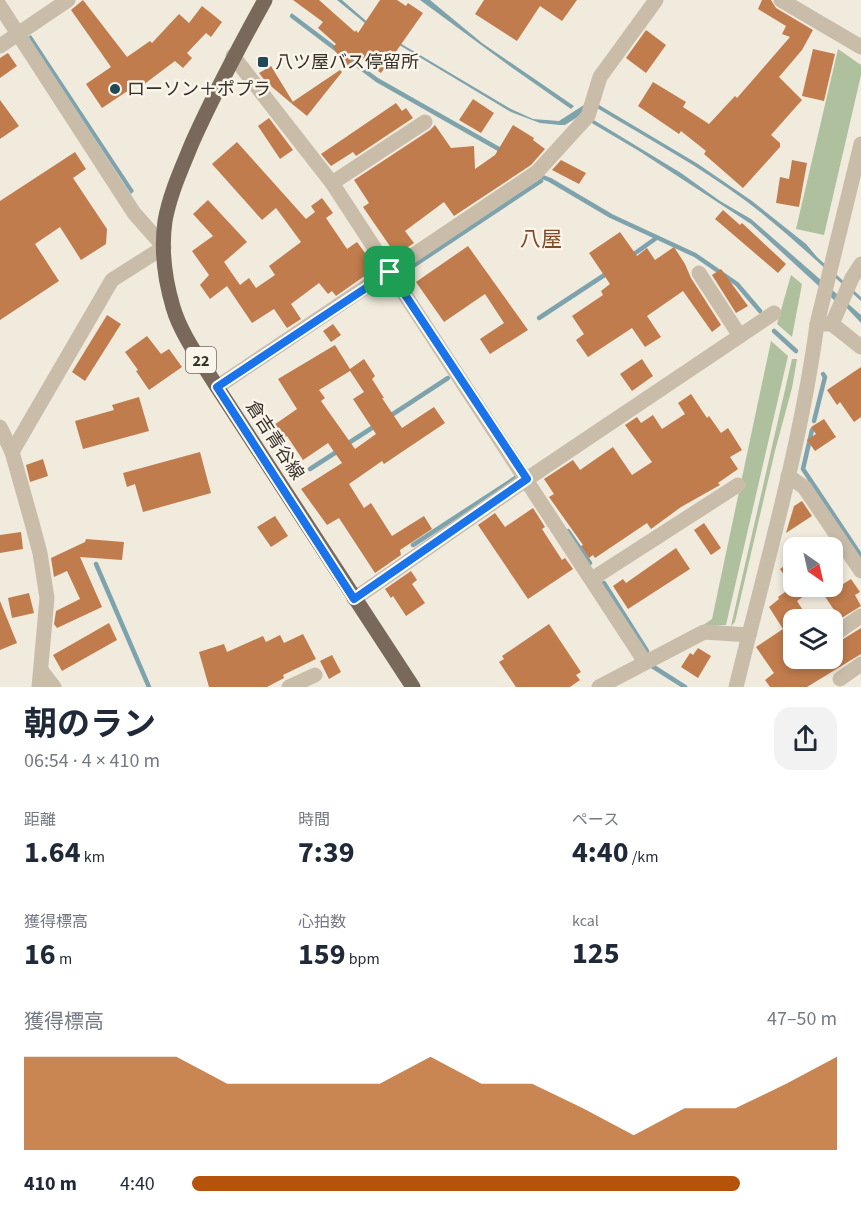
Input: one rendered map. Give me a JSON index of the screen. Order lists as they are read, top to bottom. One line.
{"streets":{"main road":["22","倉吉青谷線"]},"districts":["八屋"],"places":{"transit":["八ツ屋バス停留所"],"other":["ローソン＋ポプラ"]},"north":"bottom right","page":{"heading":["朝のラン","06:54 · 4 × 410 m"],"stats":[["距離","1.64 km"],["時間","7:39"],["ペース","4:40 /km"],["獲得標高","16 m"],["心拍数","159 bpm"],["kcal","125"]],"chart":["獲得標高","47–50 m"],"list":[{"name":"410 m","note":"4:40"}]}}
